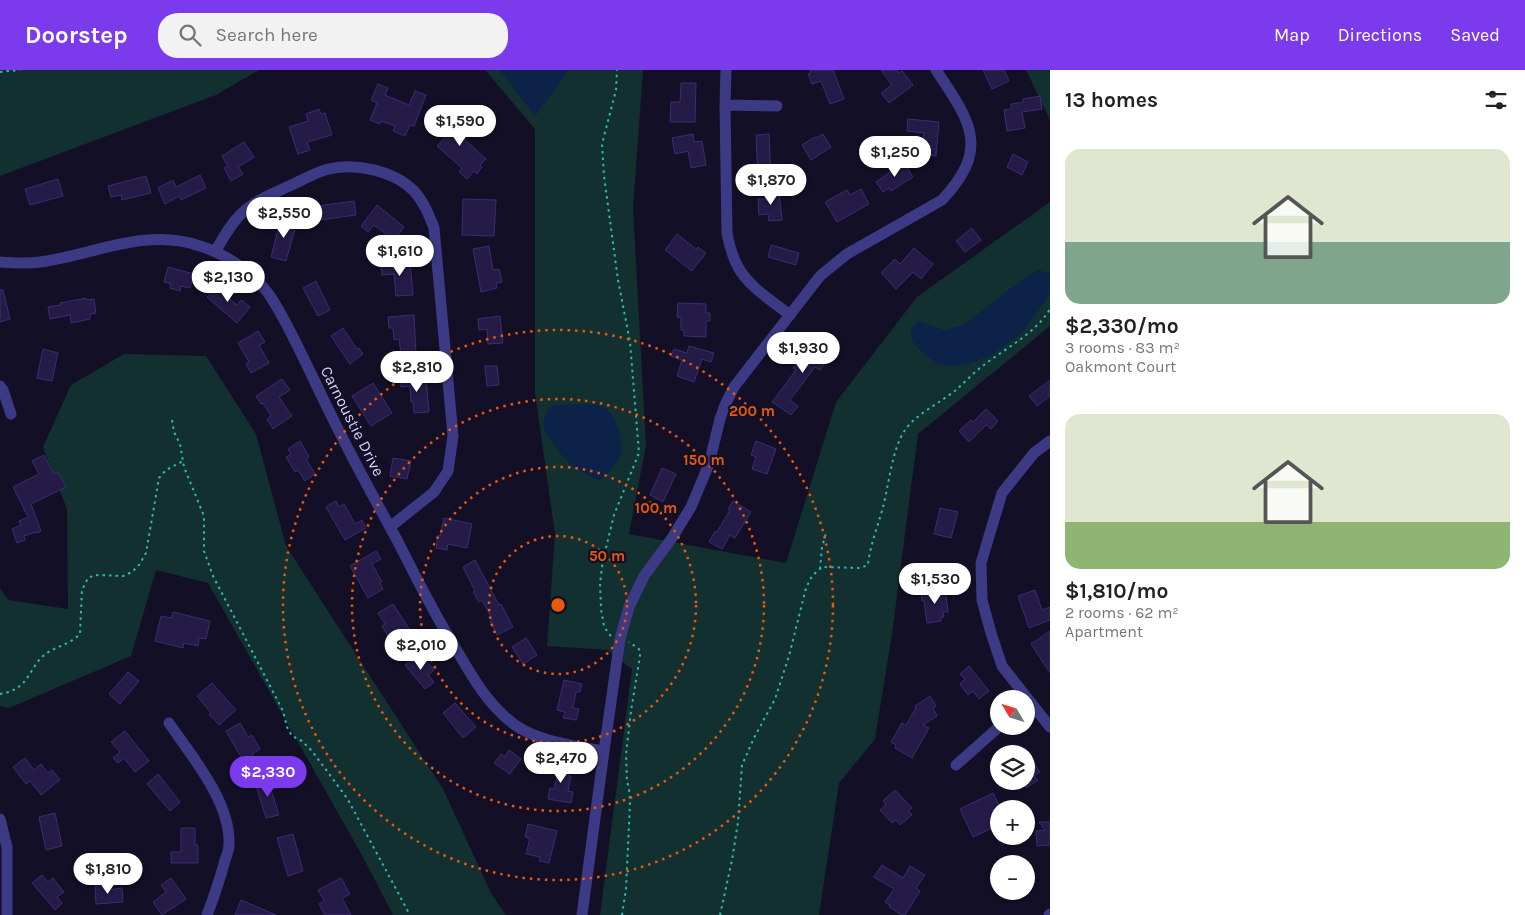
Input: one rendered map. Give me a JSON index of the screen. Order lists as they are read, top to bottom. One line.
{"streets":{"street":["Carnoustie Drive"]},"north":"top left","page":{"header":"Doorstep","search":"Search here","nav":["Map","Directions","Saved"],"heading":"13 homes","price":["$1,590","$1,250","$1,870","$2,550","$1,610","$2,130","$1,930","$2,810","$1,530","$2,010","$2,470","$2,330","$1,810"],"list":[{"name":"$2,330/mo","note":"3 rooms · 83 m² · Oakmont Court"},{"name":"$1,810/mo","note":"2 rooms · 62 m² · Apartment"}],"map_buttons":["+","−"]},"rings":["200 m","150 m","100 m","50 m"]}
